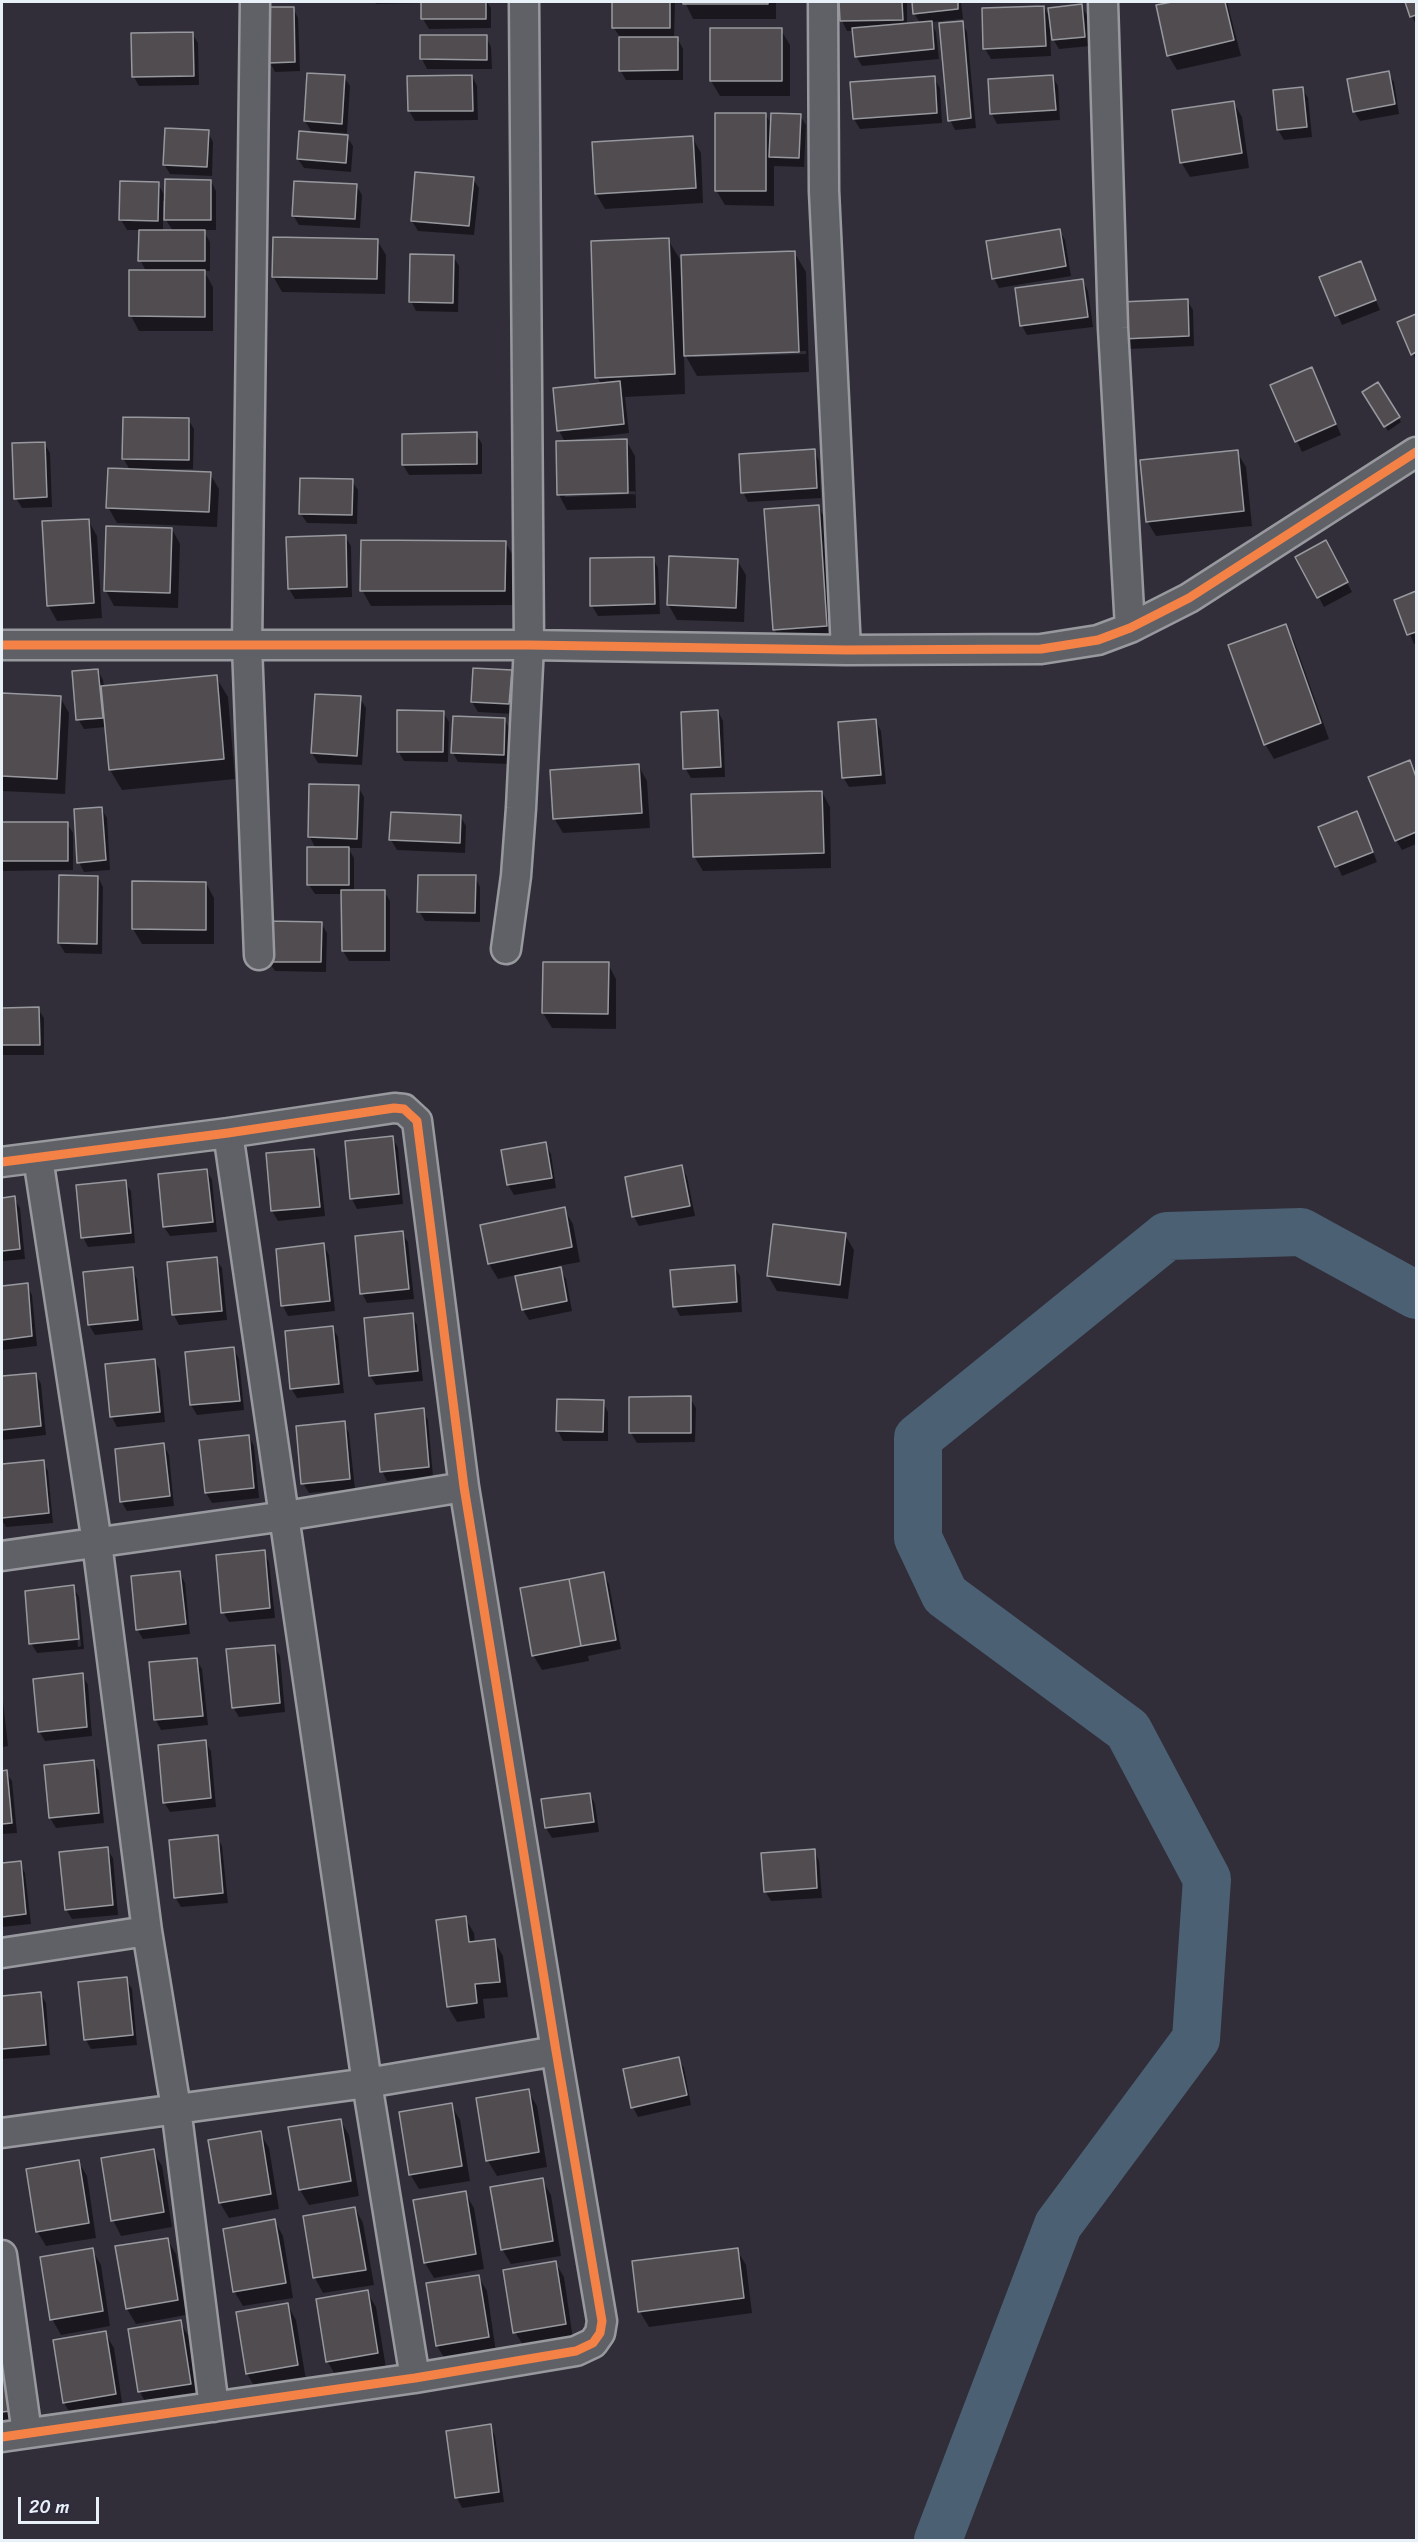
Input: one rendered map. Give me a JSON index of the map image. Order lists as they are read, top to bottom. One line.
{"scale_bar":"20 m"}
